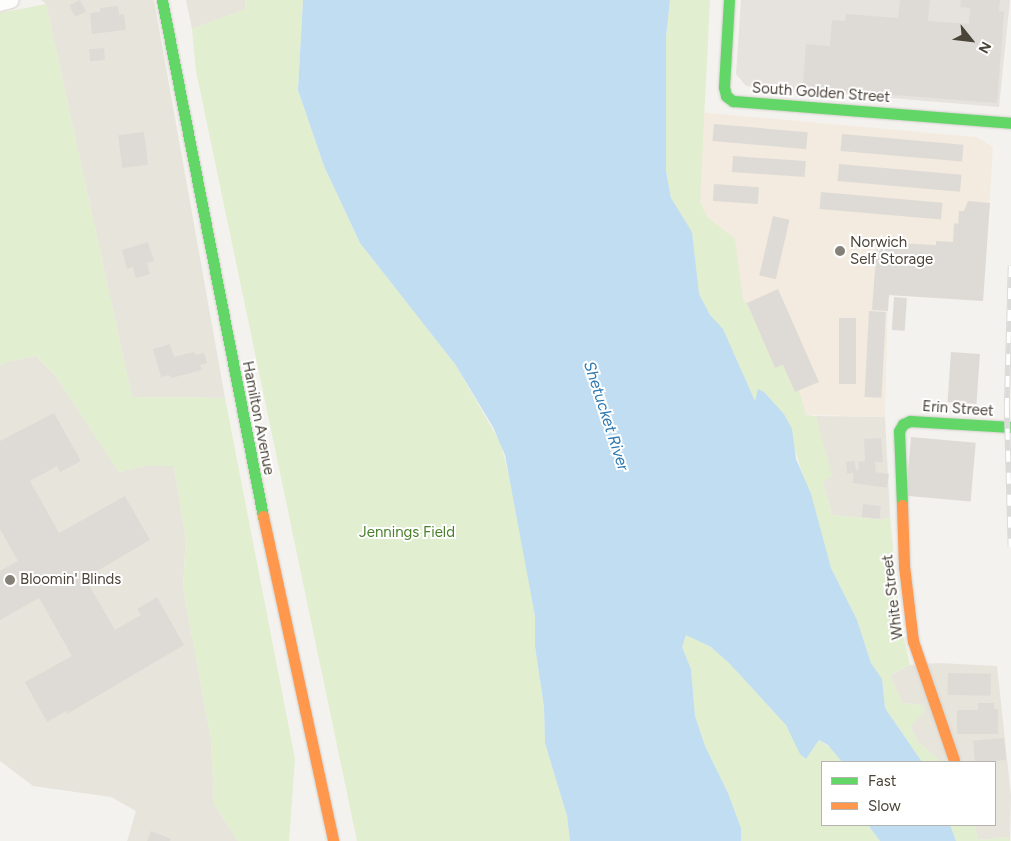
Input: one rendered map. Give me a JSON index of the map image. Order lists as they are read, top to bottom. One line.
{"streets":{"main road":["South Golden Street","Erin Street","Hamilton Avenue","White Street"]},"crossings":[["Erin Street","White Street"]],"water":["Shetucket River"],"parks":["Jennings Field"],"places":["Norwich Self Storage","Bloomin' Blinds"],"legend":["Fast","Slow"],"north":"bottom right"}
